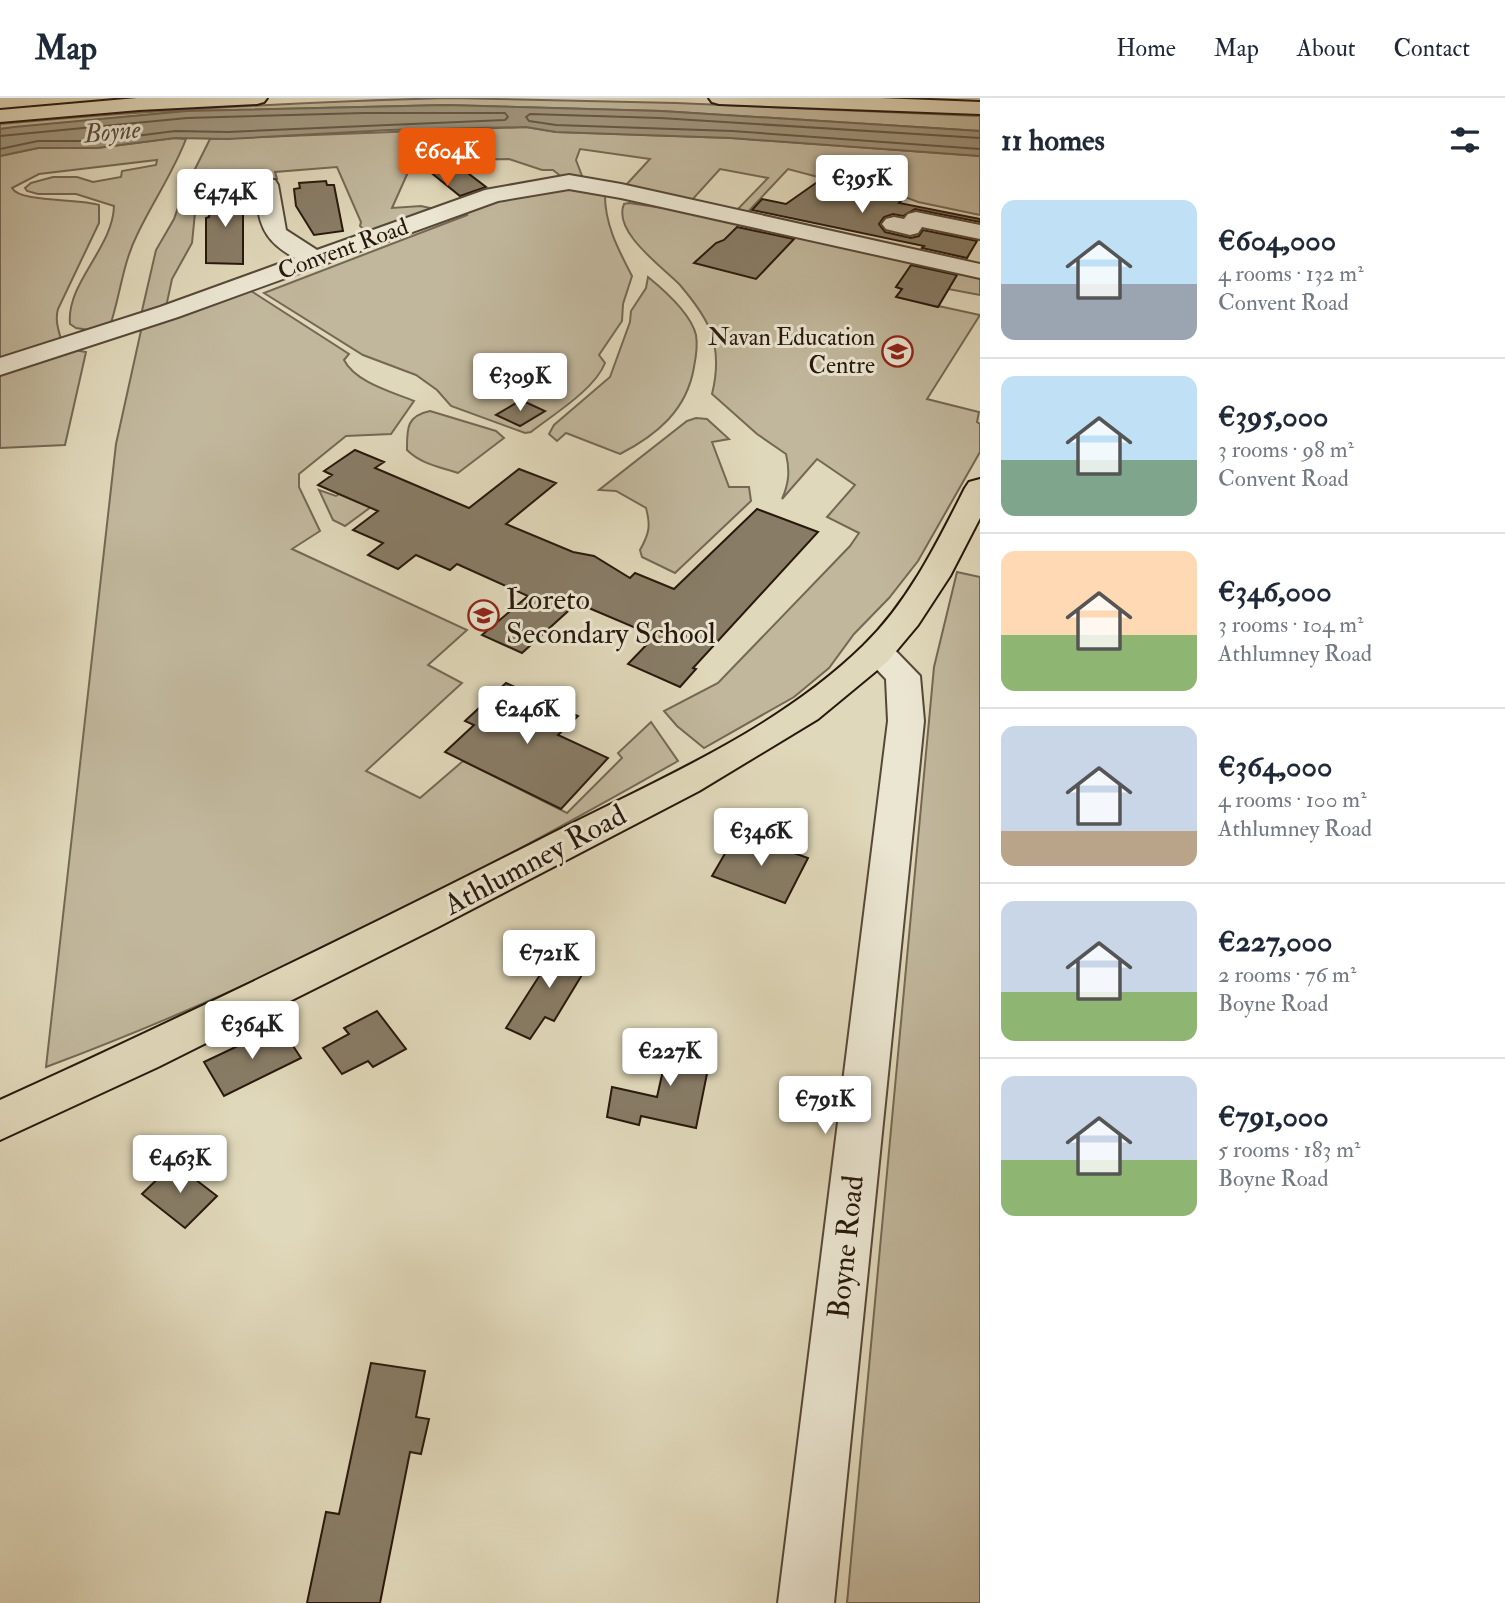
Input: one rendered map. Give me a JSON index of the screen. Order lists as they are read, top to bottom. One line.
{"streets":{"main road":["Athlumney Road"],"street":["Convent Road","Boyne Road"]},"crossings":[["Athlumney Road","Boyne Road"]],"water":["Boyne"],"places":{"school or university":["Navan Education Centre","Loreto Secondary School"]},"page":{"header":"Map","nav":["Home","Map","About","Contact"],"heading":"11 homes","price":["€604K","€395K","€474K","€309K","€246K","€346K","€721K","€364K","€227K","€791K","€463K"],"list":[{"name":"€604,000","note":"4 rooms · 132 m² · Convent Road"},{"name":"€395,000","note":"3 rooms · 98 m² · Convent Road"},{"name":"€346,000","note":"3 rooms · 104 m² · Athlumney Road"},{"name":"€364,000","note":"4 rooms · 100 m² · Athlumney Road"},{"name":"€227,000","note":"2 rooms · 76 m² · Boyne Road"},{"name":"€791,000","note":"5 rooms · 183 m² · Boyne Road"}]}}
